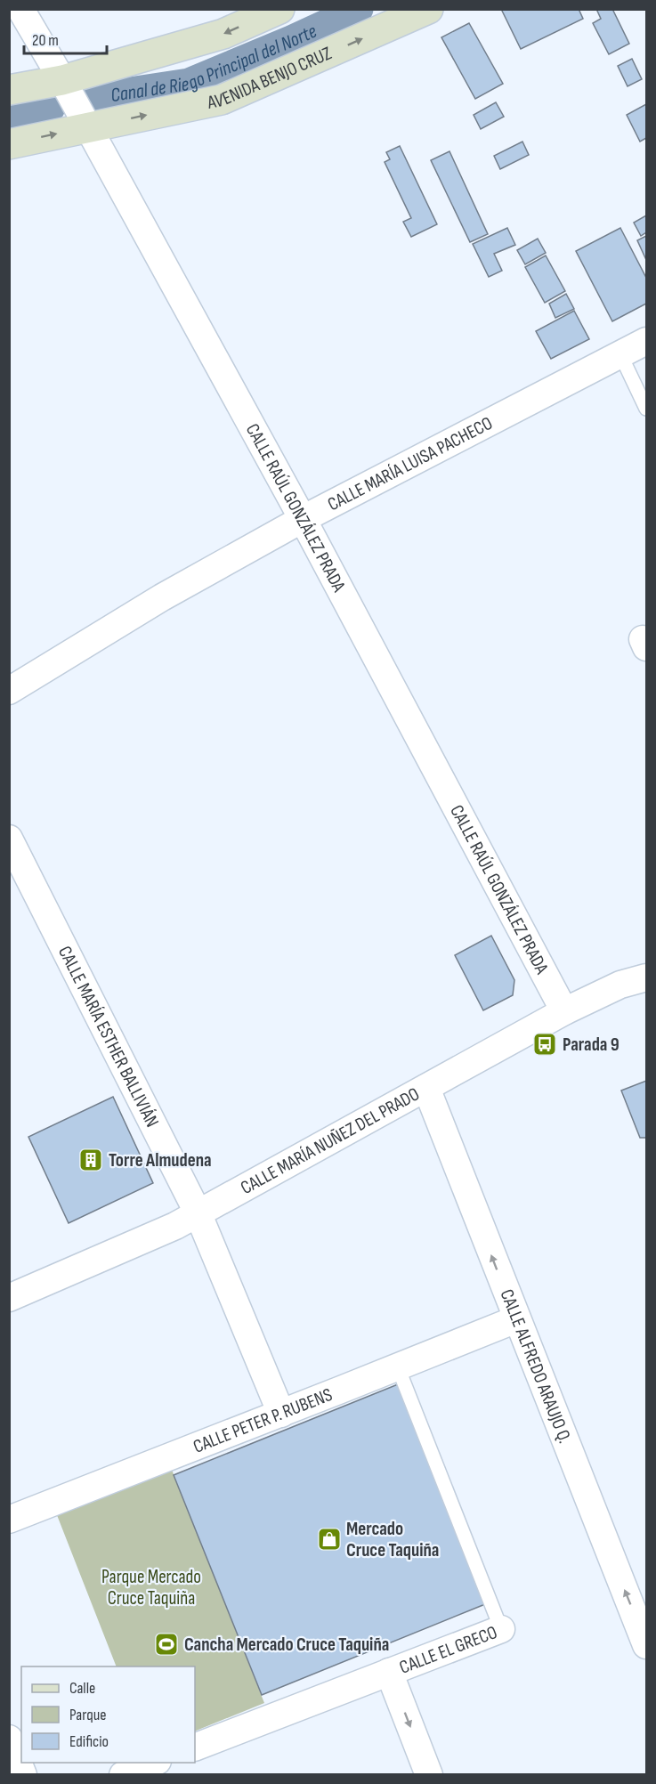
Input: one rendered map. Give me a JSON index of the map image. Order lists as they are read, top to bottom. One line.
{"streets":{"main road":["AVENIDA BENJO CRUZ"],"street":["CALLE MARÍA LUISA PACHECO","CALLE RAÚL GONZÁLEZ PRADA","CALLE MARÍA ESTHER BALLIVIÁN","CALLE MARÍA NUÑEZ DEL PRADO","CALLE ALFREDO ARAUJO Q.","CALLE PETER P. RUBENS","CALLE EL GRECO"]},"crossings":[["AVENIDA BENJO CRUZ","CALLE RAÚL GONZÁLEZ PRADA"],["CALLE MARÍA LUISA PACHECO","CALLE RAÚL GONZÁLEZ PRADA"],["CALLE RAÚL GONZÁLEZ PRADA","CALLE MARÍA NUÑEZ DEL PRADO"],["CALLE MARÍA ESTHER BALLIVIÁN","CALLE MARÍA NUÑEZ DEL PRADO"],["CALLE MARÍA ESTHER BALLIVIÁN","CALLE PETER P. RUBENS"],["CALLE MARÍA NUÑEZ DEL PRADO","CALLE ALFREDO ARAUJO Q."],["CALLE ALFREDO ARAUJO Q.","CALLE PETER P. RUBENS"],["CALLE PETER P. RUBENS","CALLE EL GRECO"]],"one_way":["CALLE ALFREDO ARAUJO Q."],"water":["Canal de Riego Principal del Norte"],"parks":["Parque Mercado Cruce Taquiña"],"places":{"bus stop":["Parada 9"],"building":["Torre Almudena"],"shop":["Mercado Cruce Taquiña"],"sports":["Cancha Mercado Cruce Taquiña"]},"legend":["Calle","Parque","Edificio"],"scale_bar":"20 m"}
